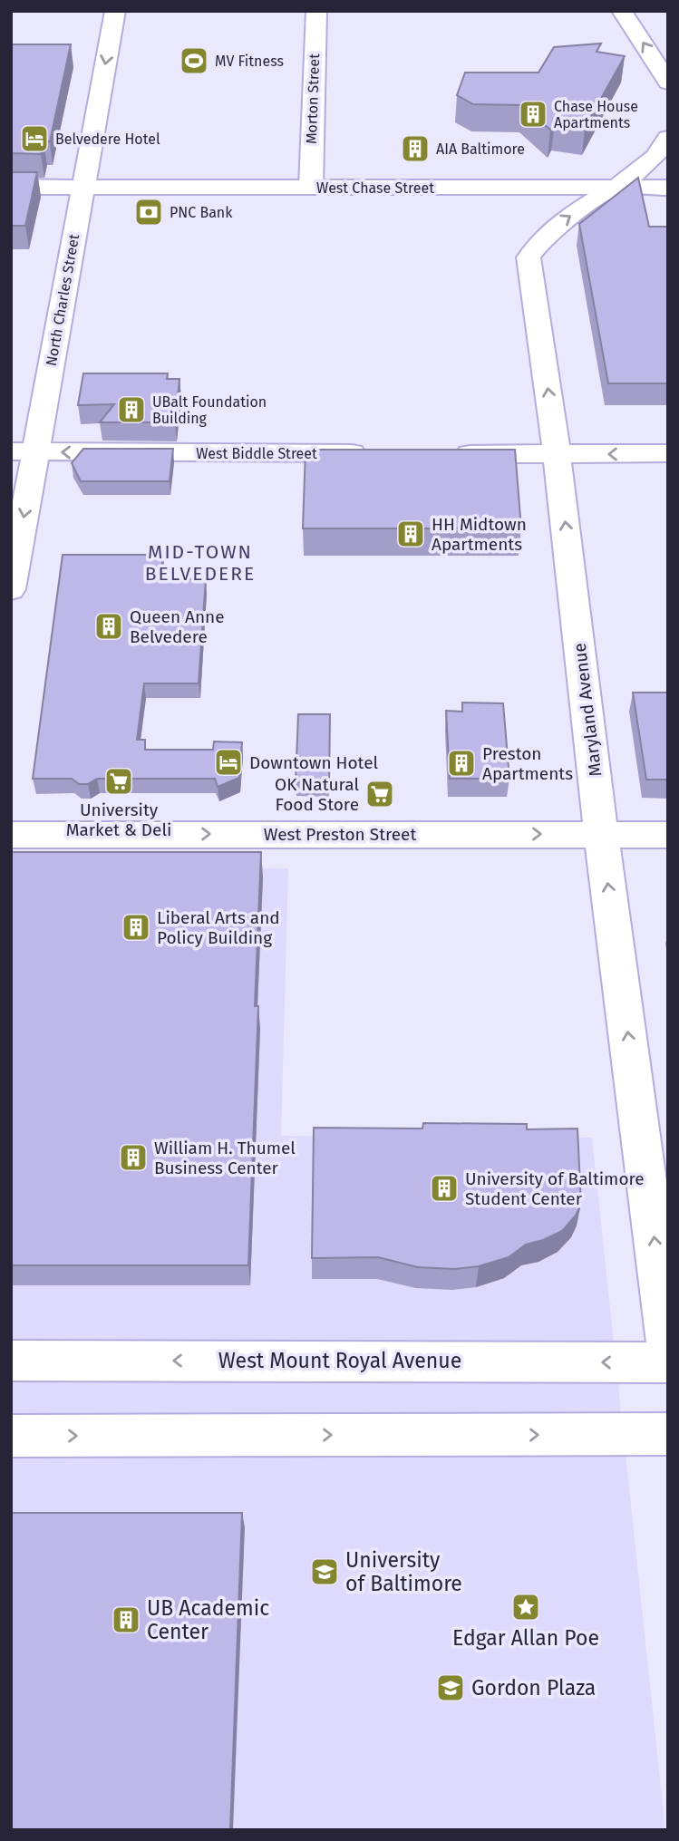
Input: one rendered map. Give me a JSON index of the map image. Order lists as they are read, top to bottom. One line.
{"streets":{"main road":["Morton Street","West Chase Street","North Charles Street","West Biddle Street","Maryland Avenue","West Preston Street","West Mount Royal Avenue"]},"crossings":[["Morton Street","West Chase Street"],["West Chase Street","North Charles Street"],["West Chase Street","Maryland Avenue"],["North Charles Street","West Biddle Street"],["Maryland Avenue","West Preston Street"]],"one_way":["North Charles Street","West Biddle Street","Maryland Avenue","West Preston Street"],"districts":["MID-TOWN BELVEDERE"],"places":{"sports":["MV Fitness"],"building":["Chase House Apartments","AIA Baltimore","UBalt Foundation Building","HH Midtown Apartments","Queen Anne Belvedere","Preston Apartments","Liberal Arts and Policy Building","William H. Thumel Business Center","University of Baltimore Student Center","UB Academic Center"],"hotel":["Belvedere Hotel","Downtown Hotel"],"bank":["PNC Bank"],"supermarket":["University Market & Deli","OK Natural Food Store"],"school or university":["University of Baltimore","Gordon Plaza"],"place":["Edgar Allan Poe"]}}
